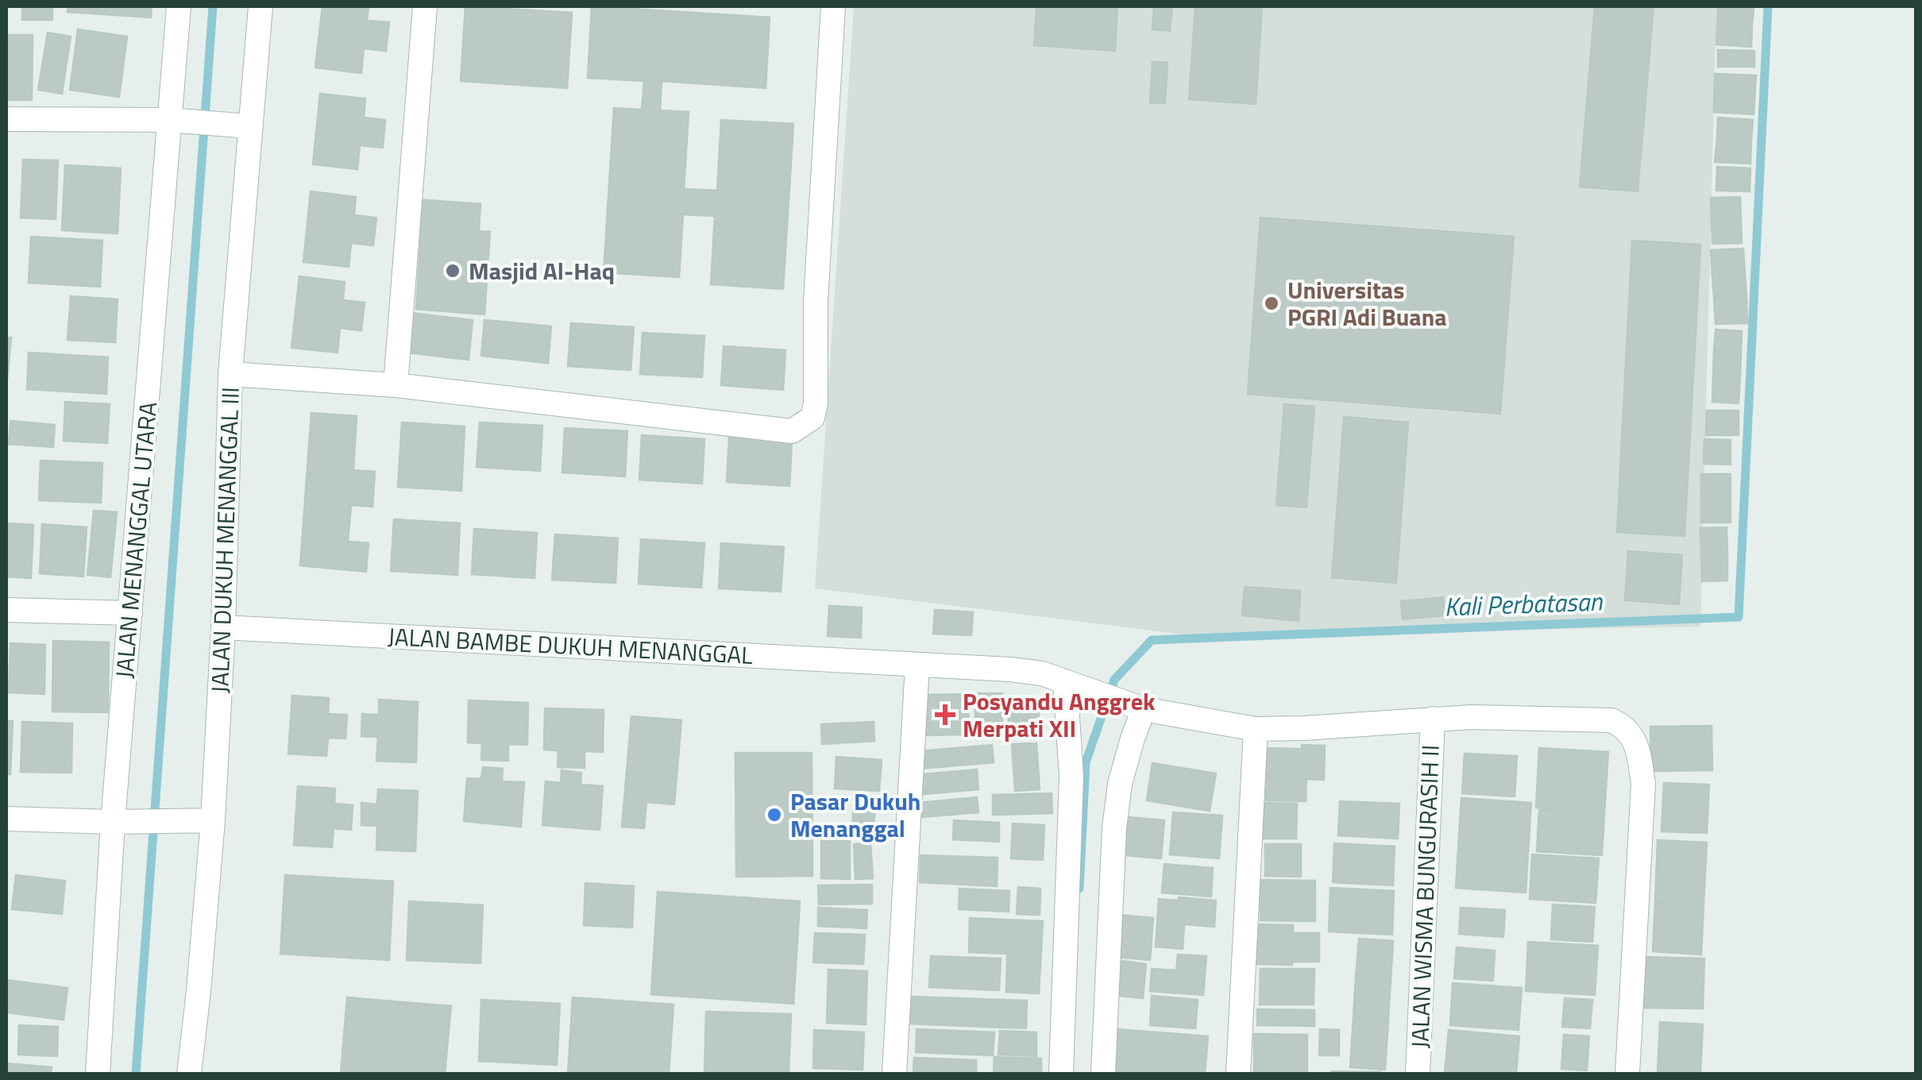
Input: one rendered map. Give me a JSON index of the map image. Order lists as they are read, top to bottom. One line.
{"streets":{"street":["JALAN MENANGGAL UTARA","JALAN DUKUH MENANGGAL III","JALAN BAMBE DUKUH MENANGGAL","JALAN WISMA BUNGURASIH II"]},"crossings":[["JALAN DUKUH MENANGGAL III","JALAN BAMBE DUKUH MENANGGAL"],["JALAN BAMBE DUKUH MENANGGAL","JALAN WISMA BUNGURASIH II"]],"water":["Kali Perbatasan"],"places":{"other":["Masjid Al-Haq","Universitas PGRI Adi Buana","Pasar Dukuh Menanggal"],"health":["Posyandu Anggrek Merpati XII"]}}
